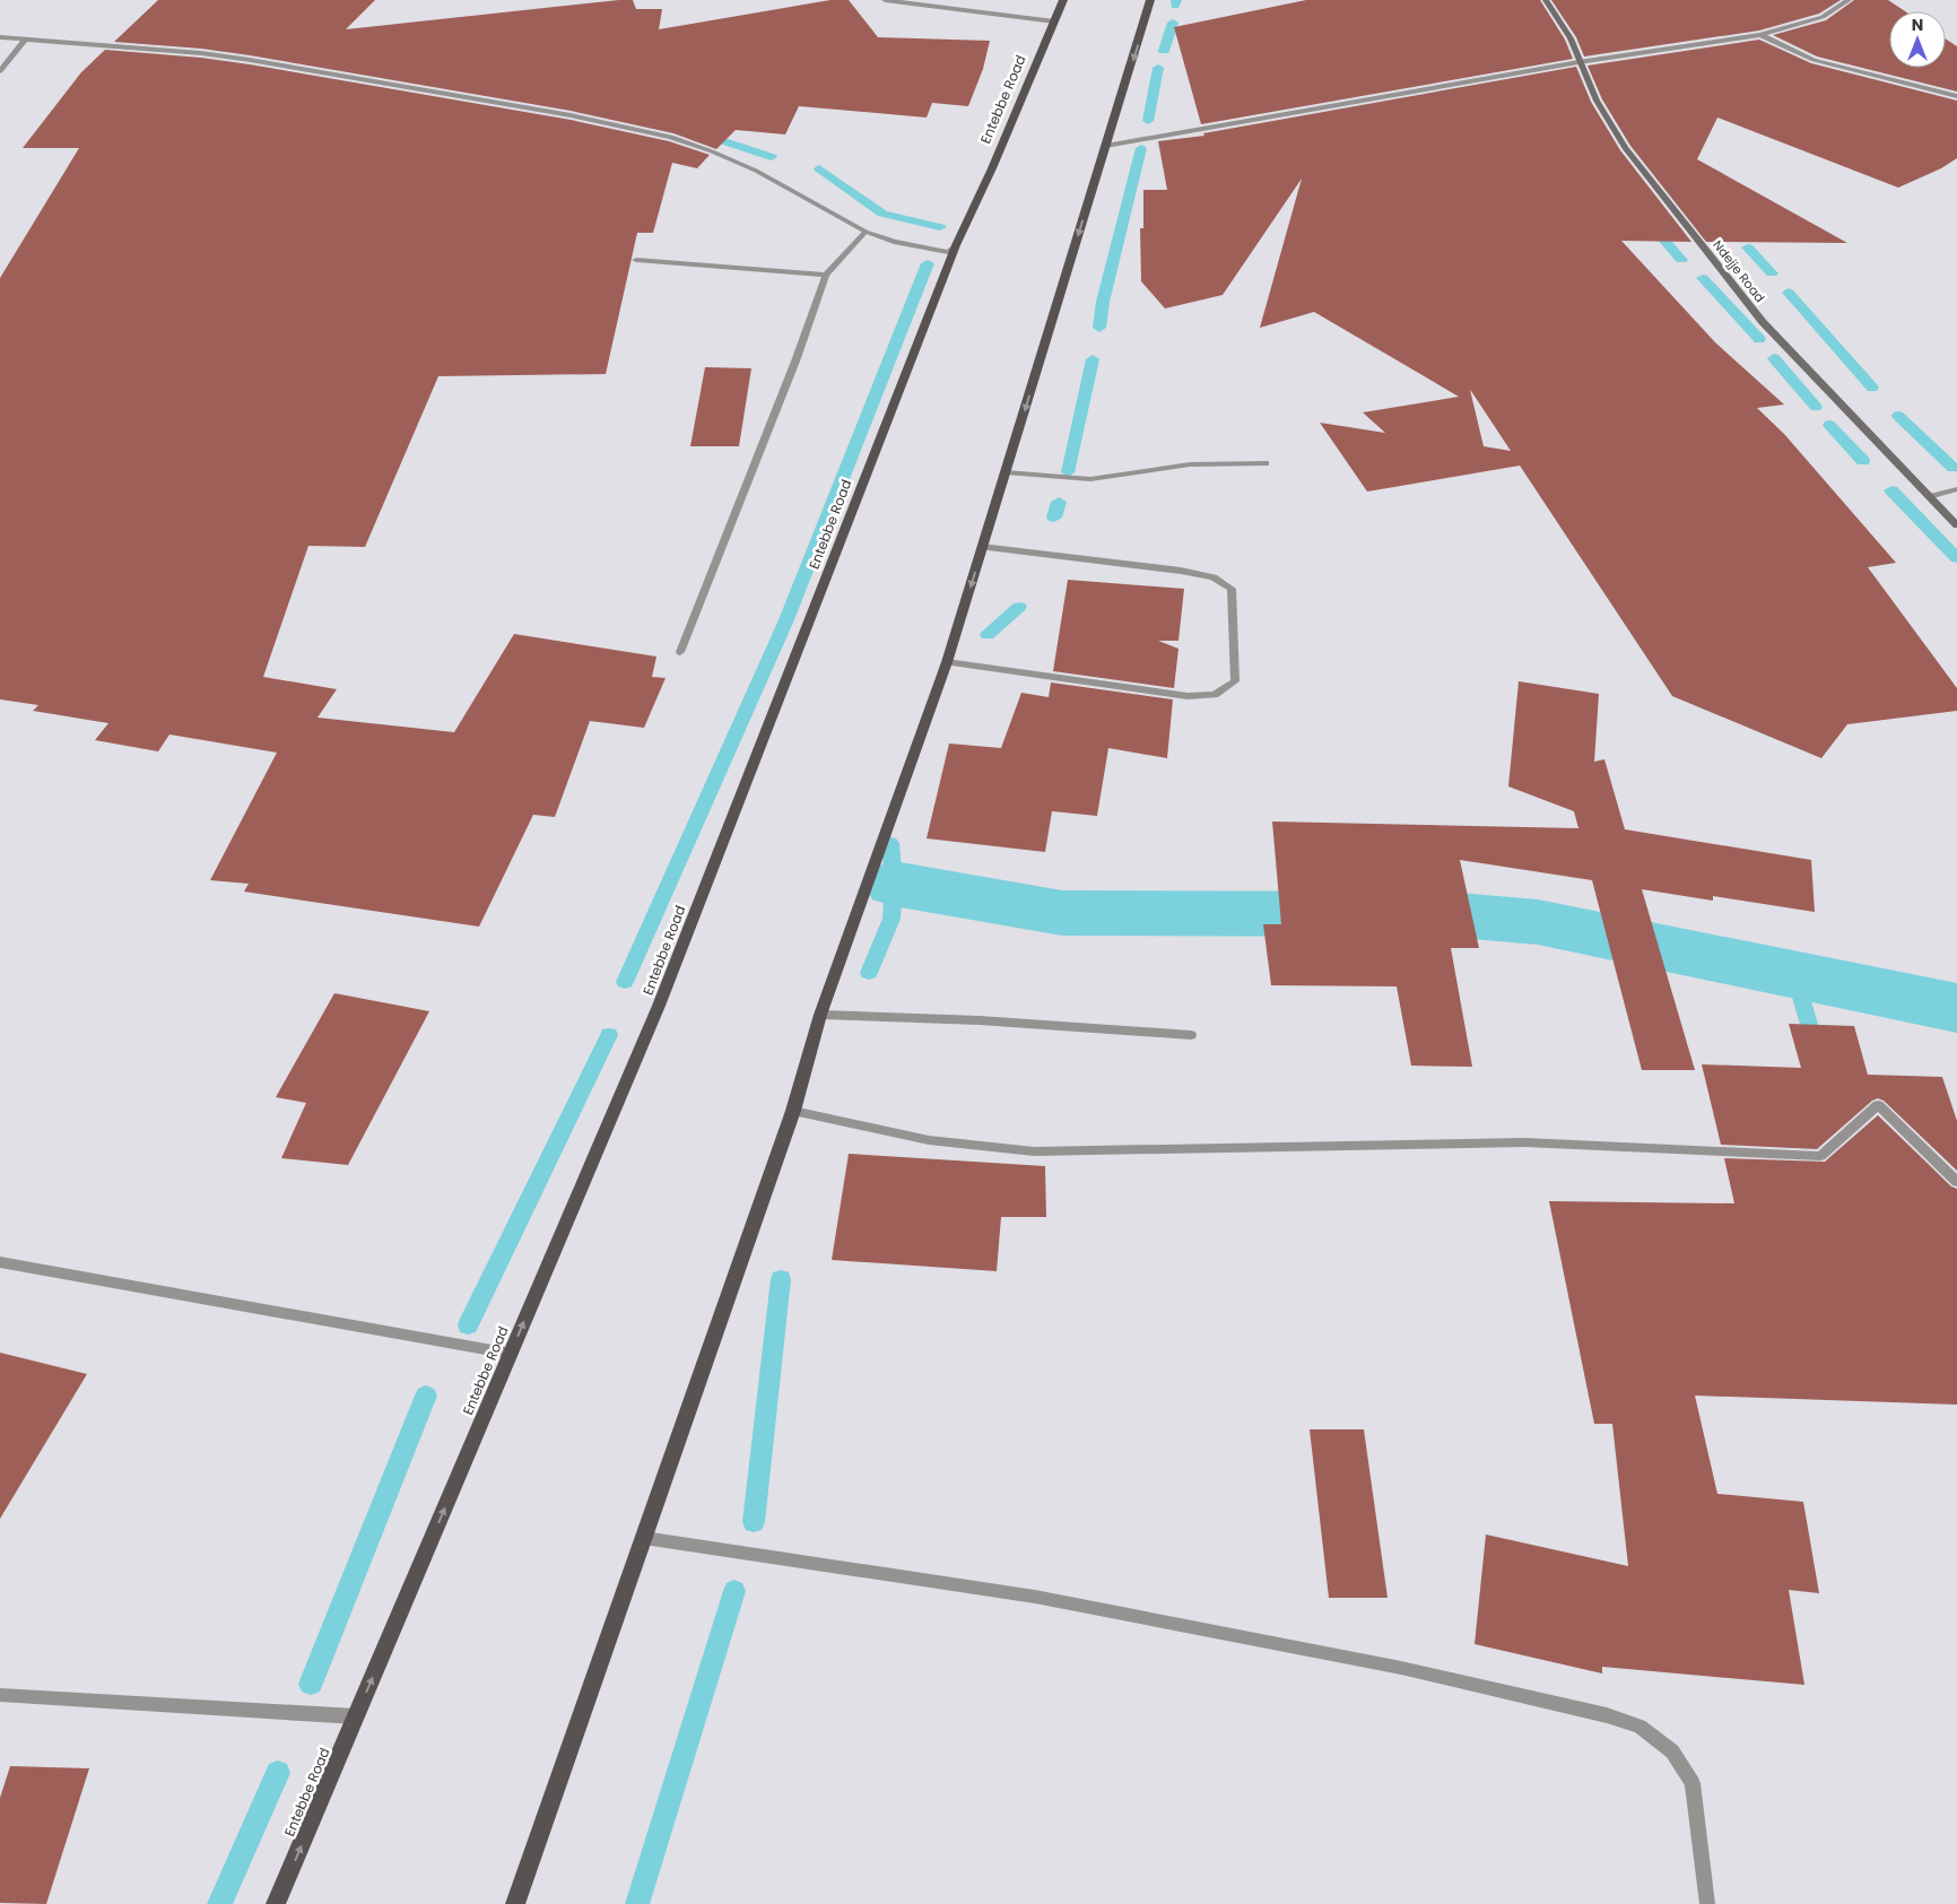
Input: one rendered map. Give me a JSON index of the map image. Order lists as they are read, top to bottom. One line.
{"streets":{"main road":["Entebbe Road"],"street":["Ndejje Road"]},"one_way":["Entebbe Road"],"north":"top"}
